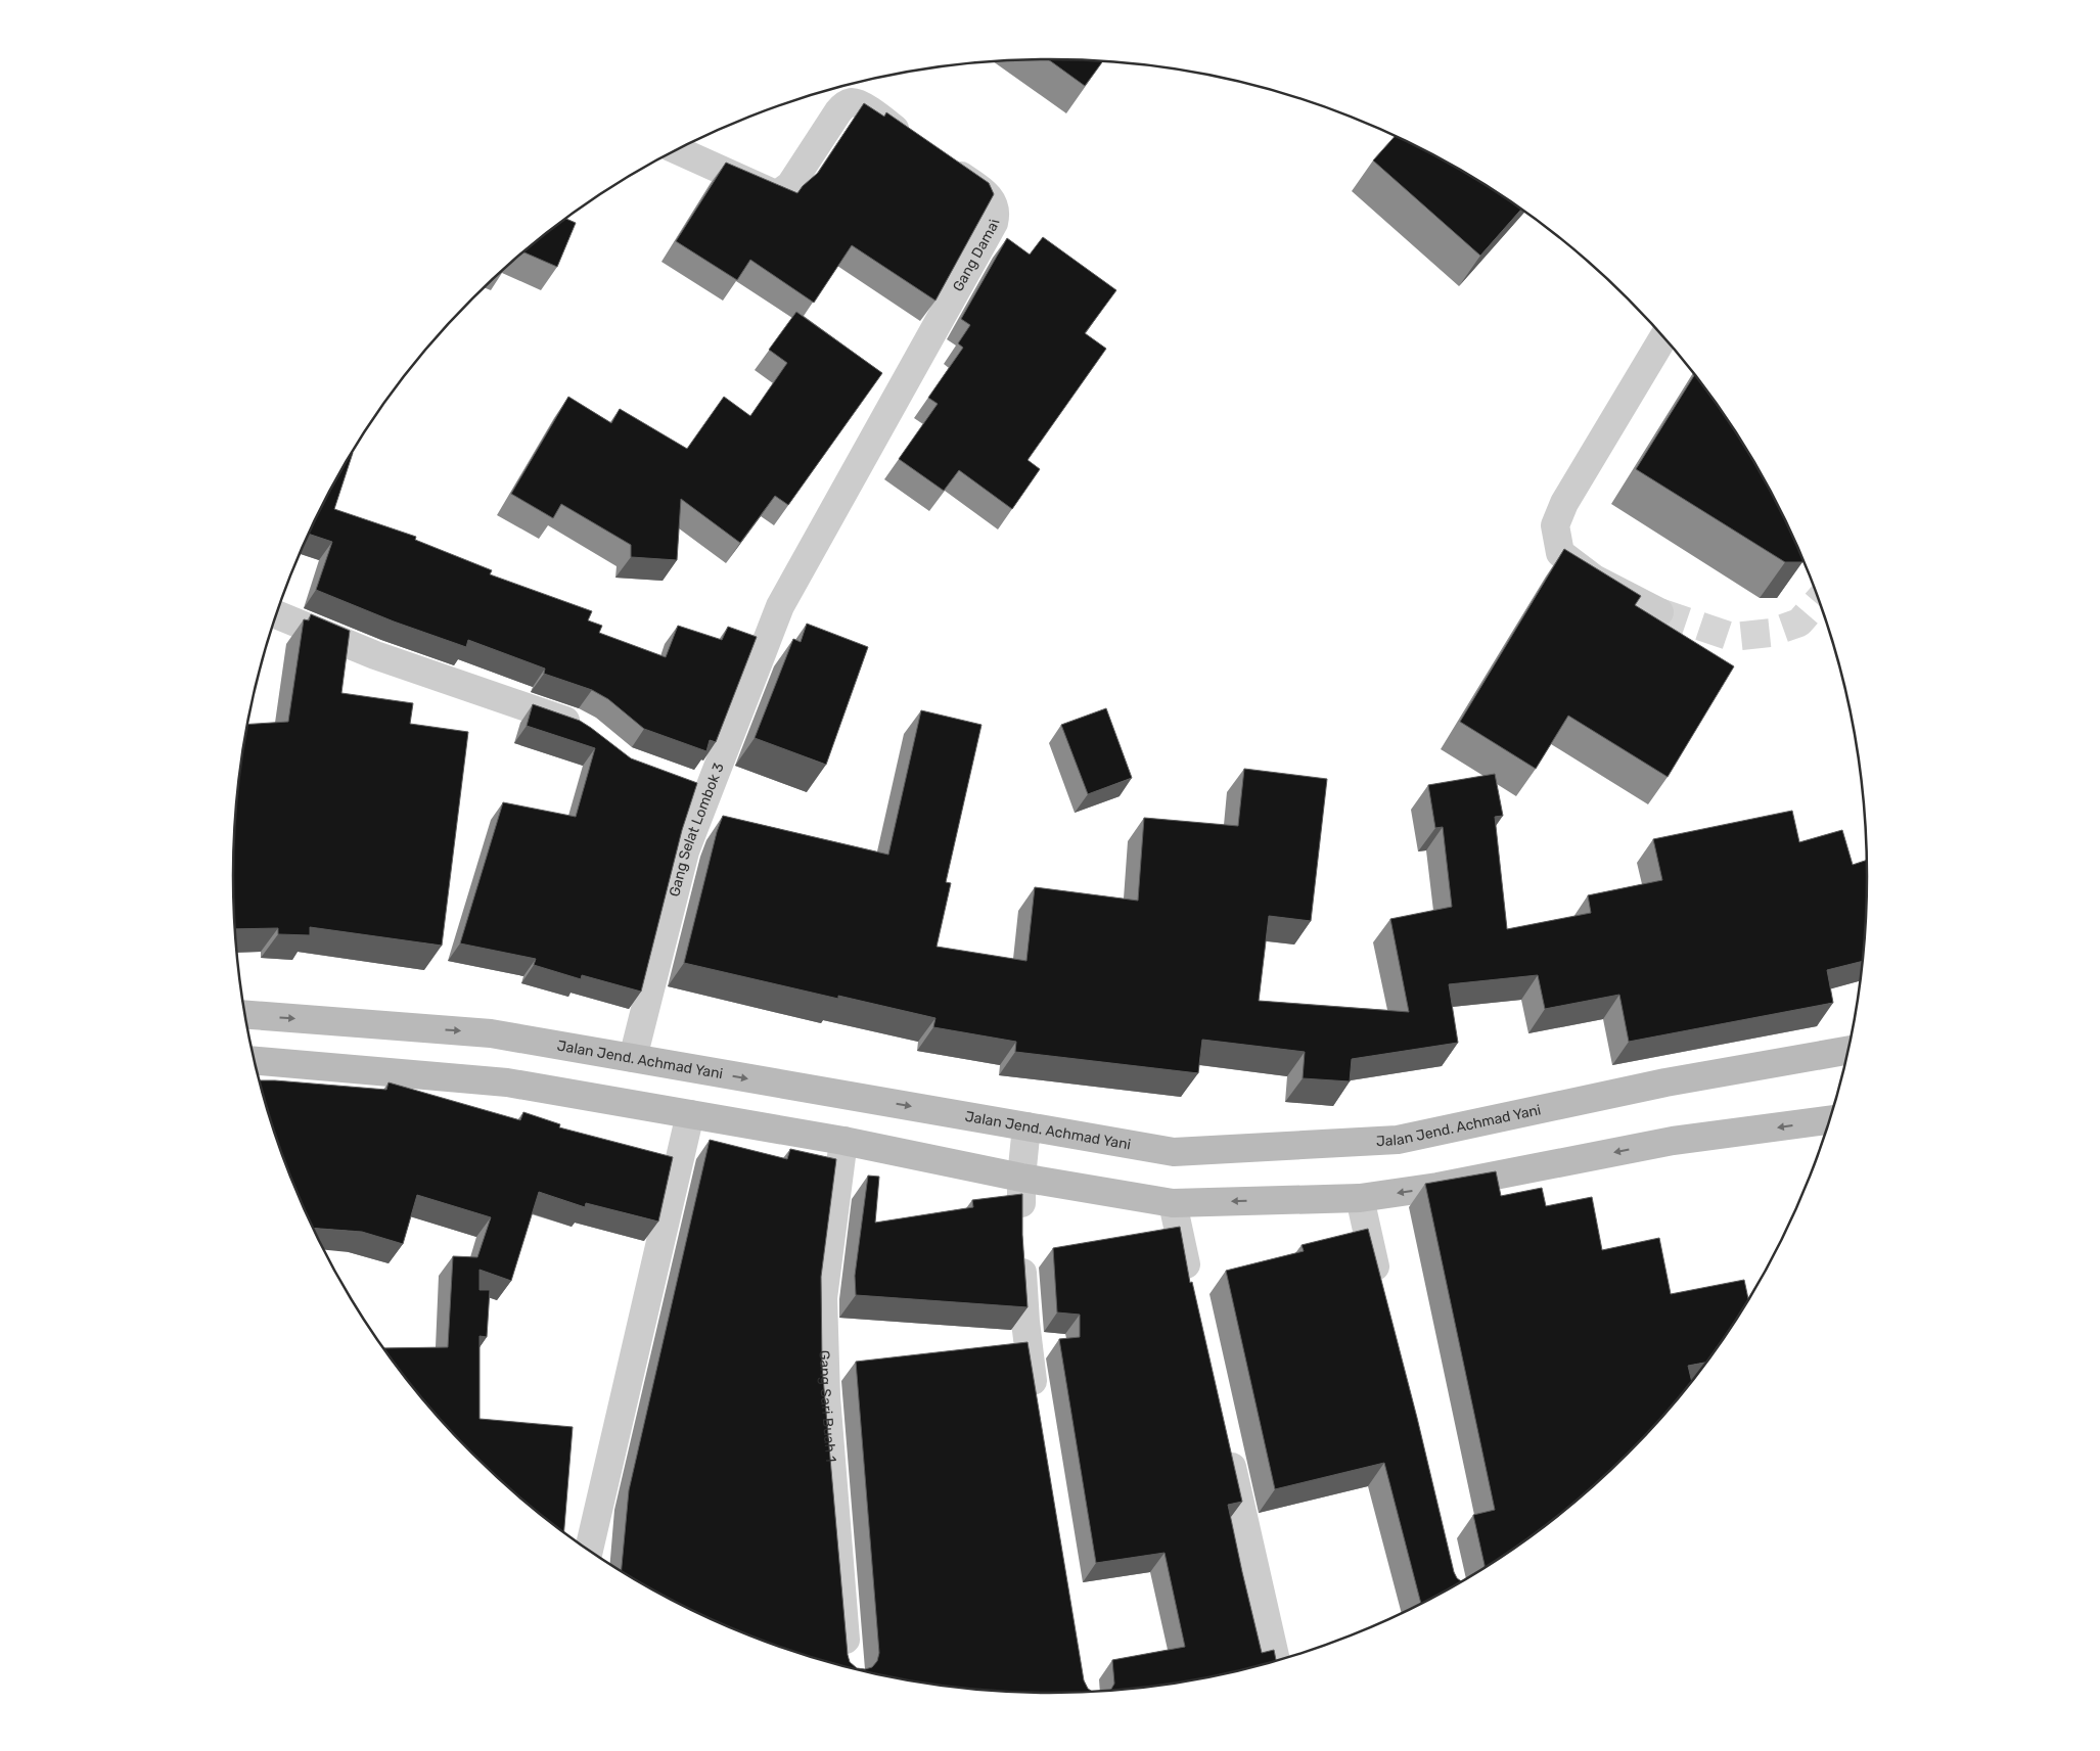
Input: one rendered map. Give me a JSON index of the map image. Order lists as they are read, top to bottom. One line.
{"streets":{"street":["Gang Damai","Gang Selat Lombok 3","Jalan Jend. Achmad Yani","Gang Sari Buah 1"]},"crossings":[["Gang Damai","Gang Selat Lombok 3"],["Gang Selat Lombok 3","Jalan Jend. Achmad Yani"]]}
